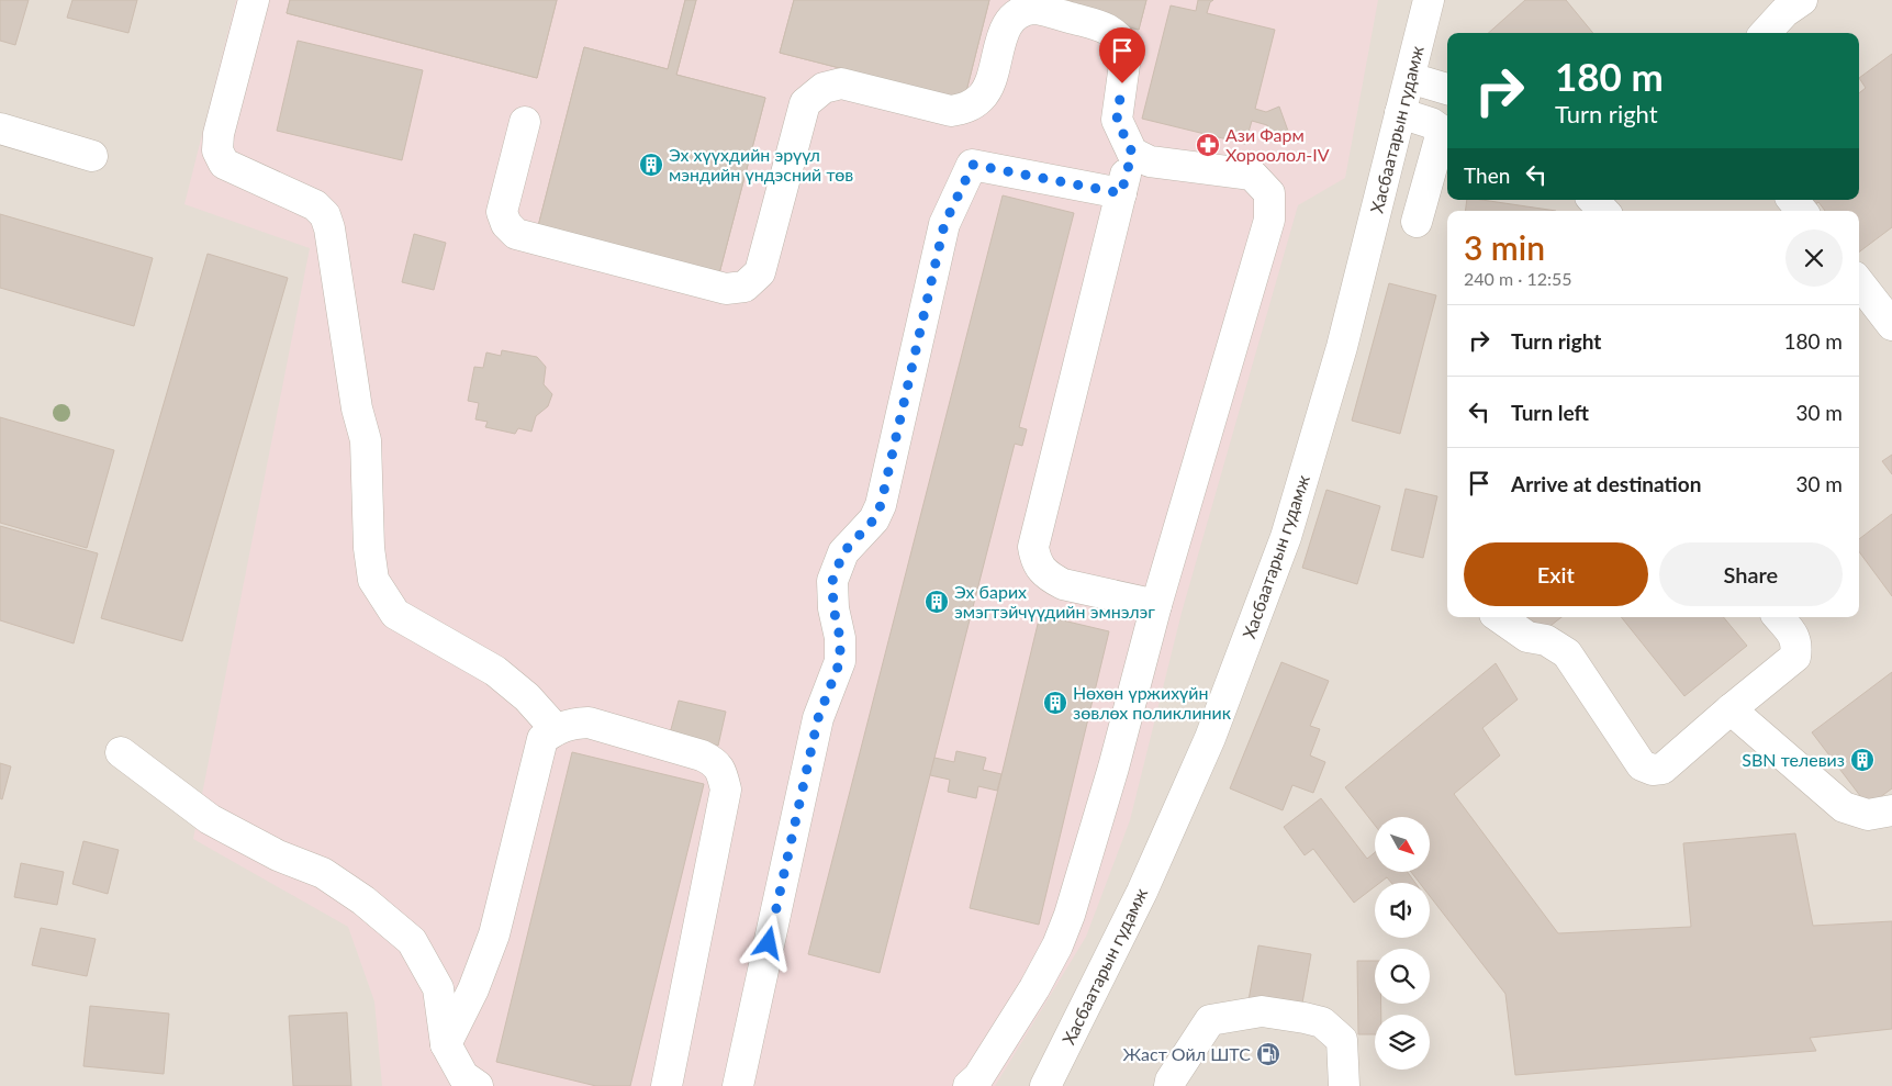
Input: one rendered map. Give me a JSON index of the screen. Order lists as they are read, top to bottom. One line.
{"streets":{"street":["Хасбаатарын гудамж"]},"places":{"pharmacy":["Ази Фарм Хороолол-IV"],"building":["Эх хүүхдийн эрүүл мэндийн үндэсний төв","Эх барих эмэгтэйчүүдийн эмнэлэг","Нөхөн үржихүйн зөвлөх поликлиник","SBN телевиз"],"fuel station":["Жаст Ойл ШТС"]},"north":"bottom right","page":{"turn":["180 m","Turn right"],"then":"Then","heading":["3 min","240 m · 12:55"],"list":[{"name":"Turn right","value":"180 m"},{"name":"Turn left","value":"30 m"},{"name":"Arrive at destination","value":"30 m"}],"buttons":["Exit","Share"]}}
